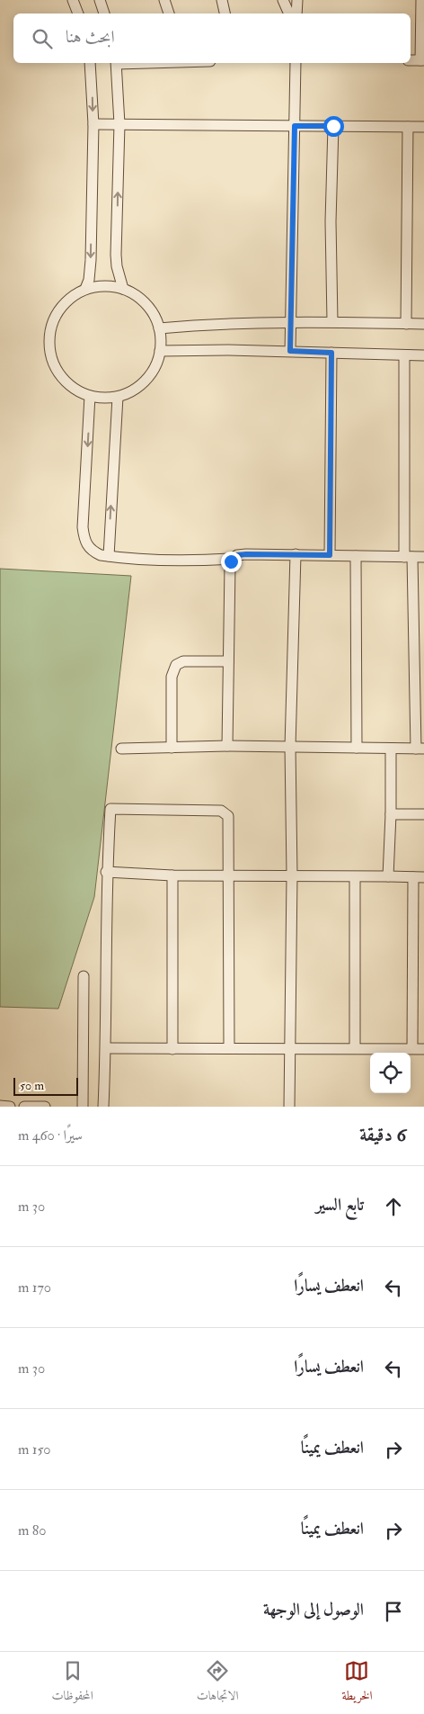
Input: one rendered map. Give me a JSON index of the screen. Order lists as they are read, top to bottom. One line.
{"scale_bar":"50 m","page":{"search":"ابحث هنا","scale":"50 m","heading":["6 دقيقة","سيرًا · 460 m"],"list":[["تابع السير","30 m"],["انعطف يسارًا","170 m"],["انعطف يسارًا","30 m"],["انعطف يمينًا","150 m"],["انعطف يمينًا","80 m"],"الوصول إلى الوجهة"],"nav":["الخريطة","الاتجاهات","المحفوظات"]}}
